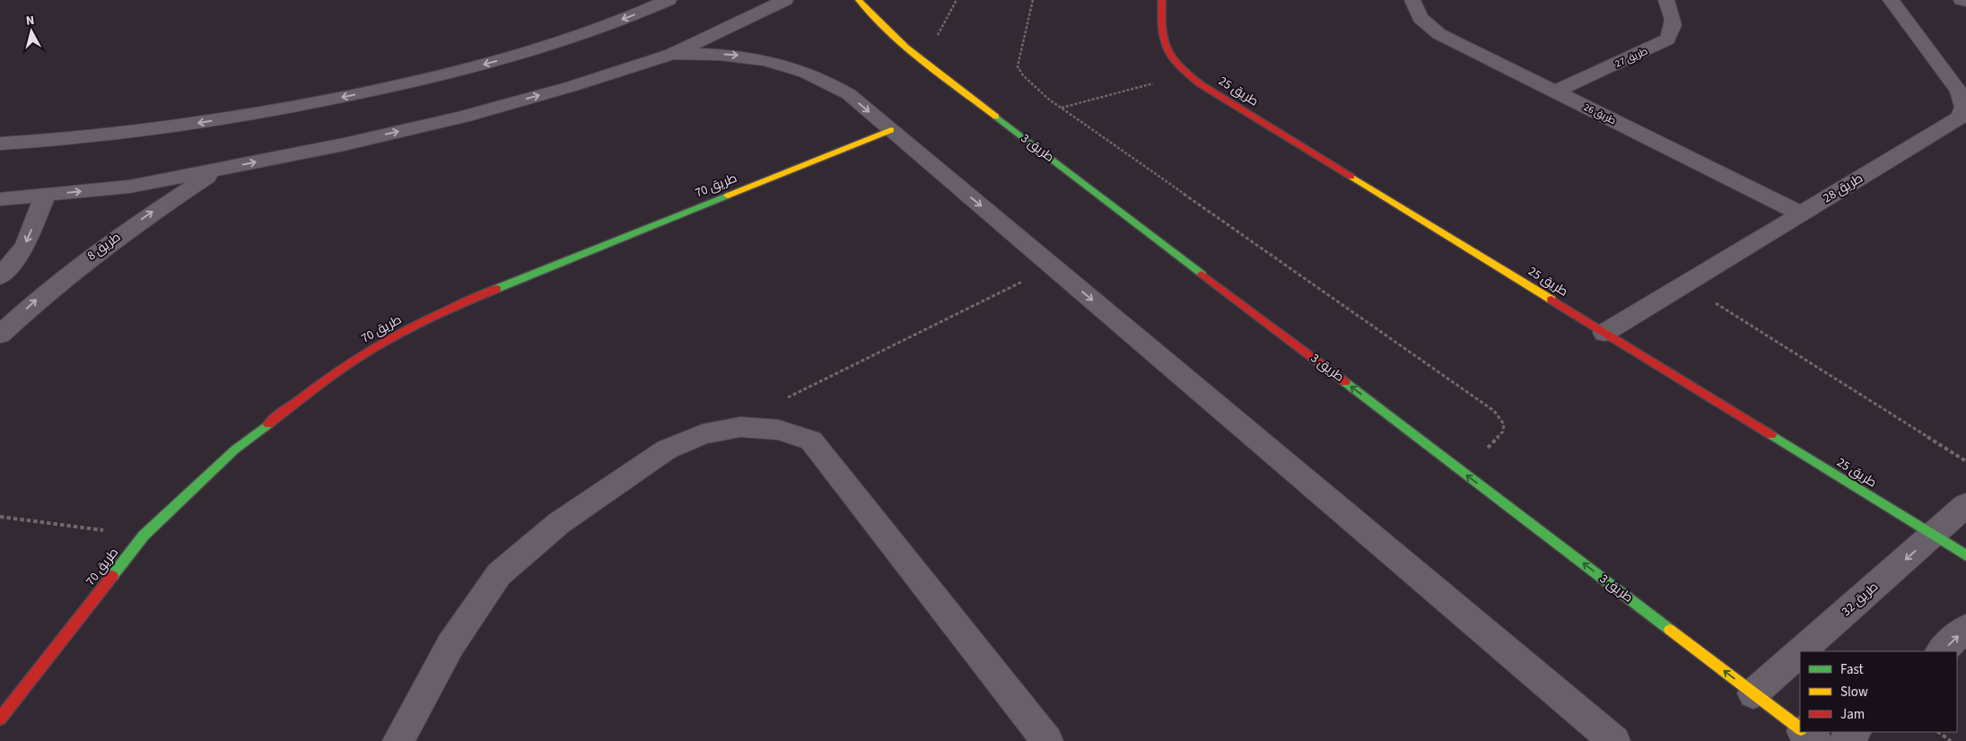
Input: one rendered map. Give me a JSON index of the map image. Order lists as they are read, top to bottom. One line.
{"streets":{"street":["طريق 27","طريق 25","طريق 26","طريق 3","طريق 70","طريق 28","طريق 8","طريق 32"]},"crossings":[["طريق 27","طريق 26"],["طريق 25","طريق 28"],["طريق 25","طريق 32"],["طريق 26","طريق 28"],["طريق 3","طريق 32"]],"one_way":["طريق 32"],"legend":["Fast","Slow","Jam"],"north":"top"}
